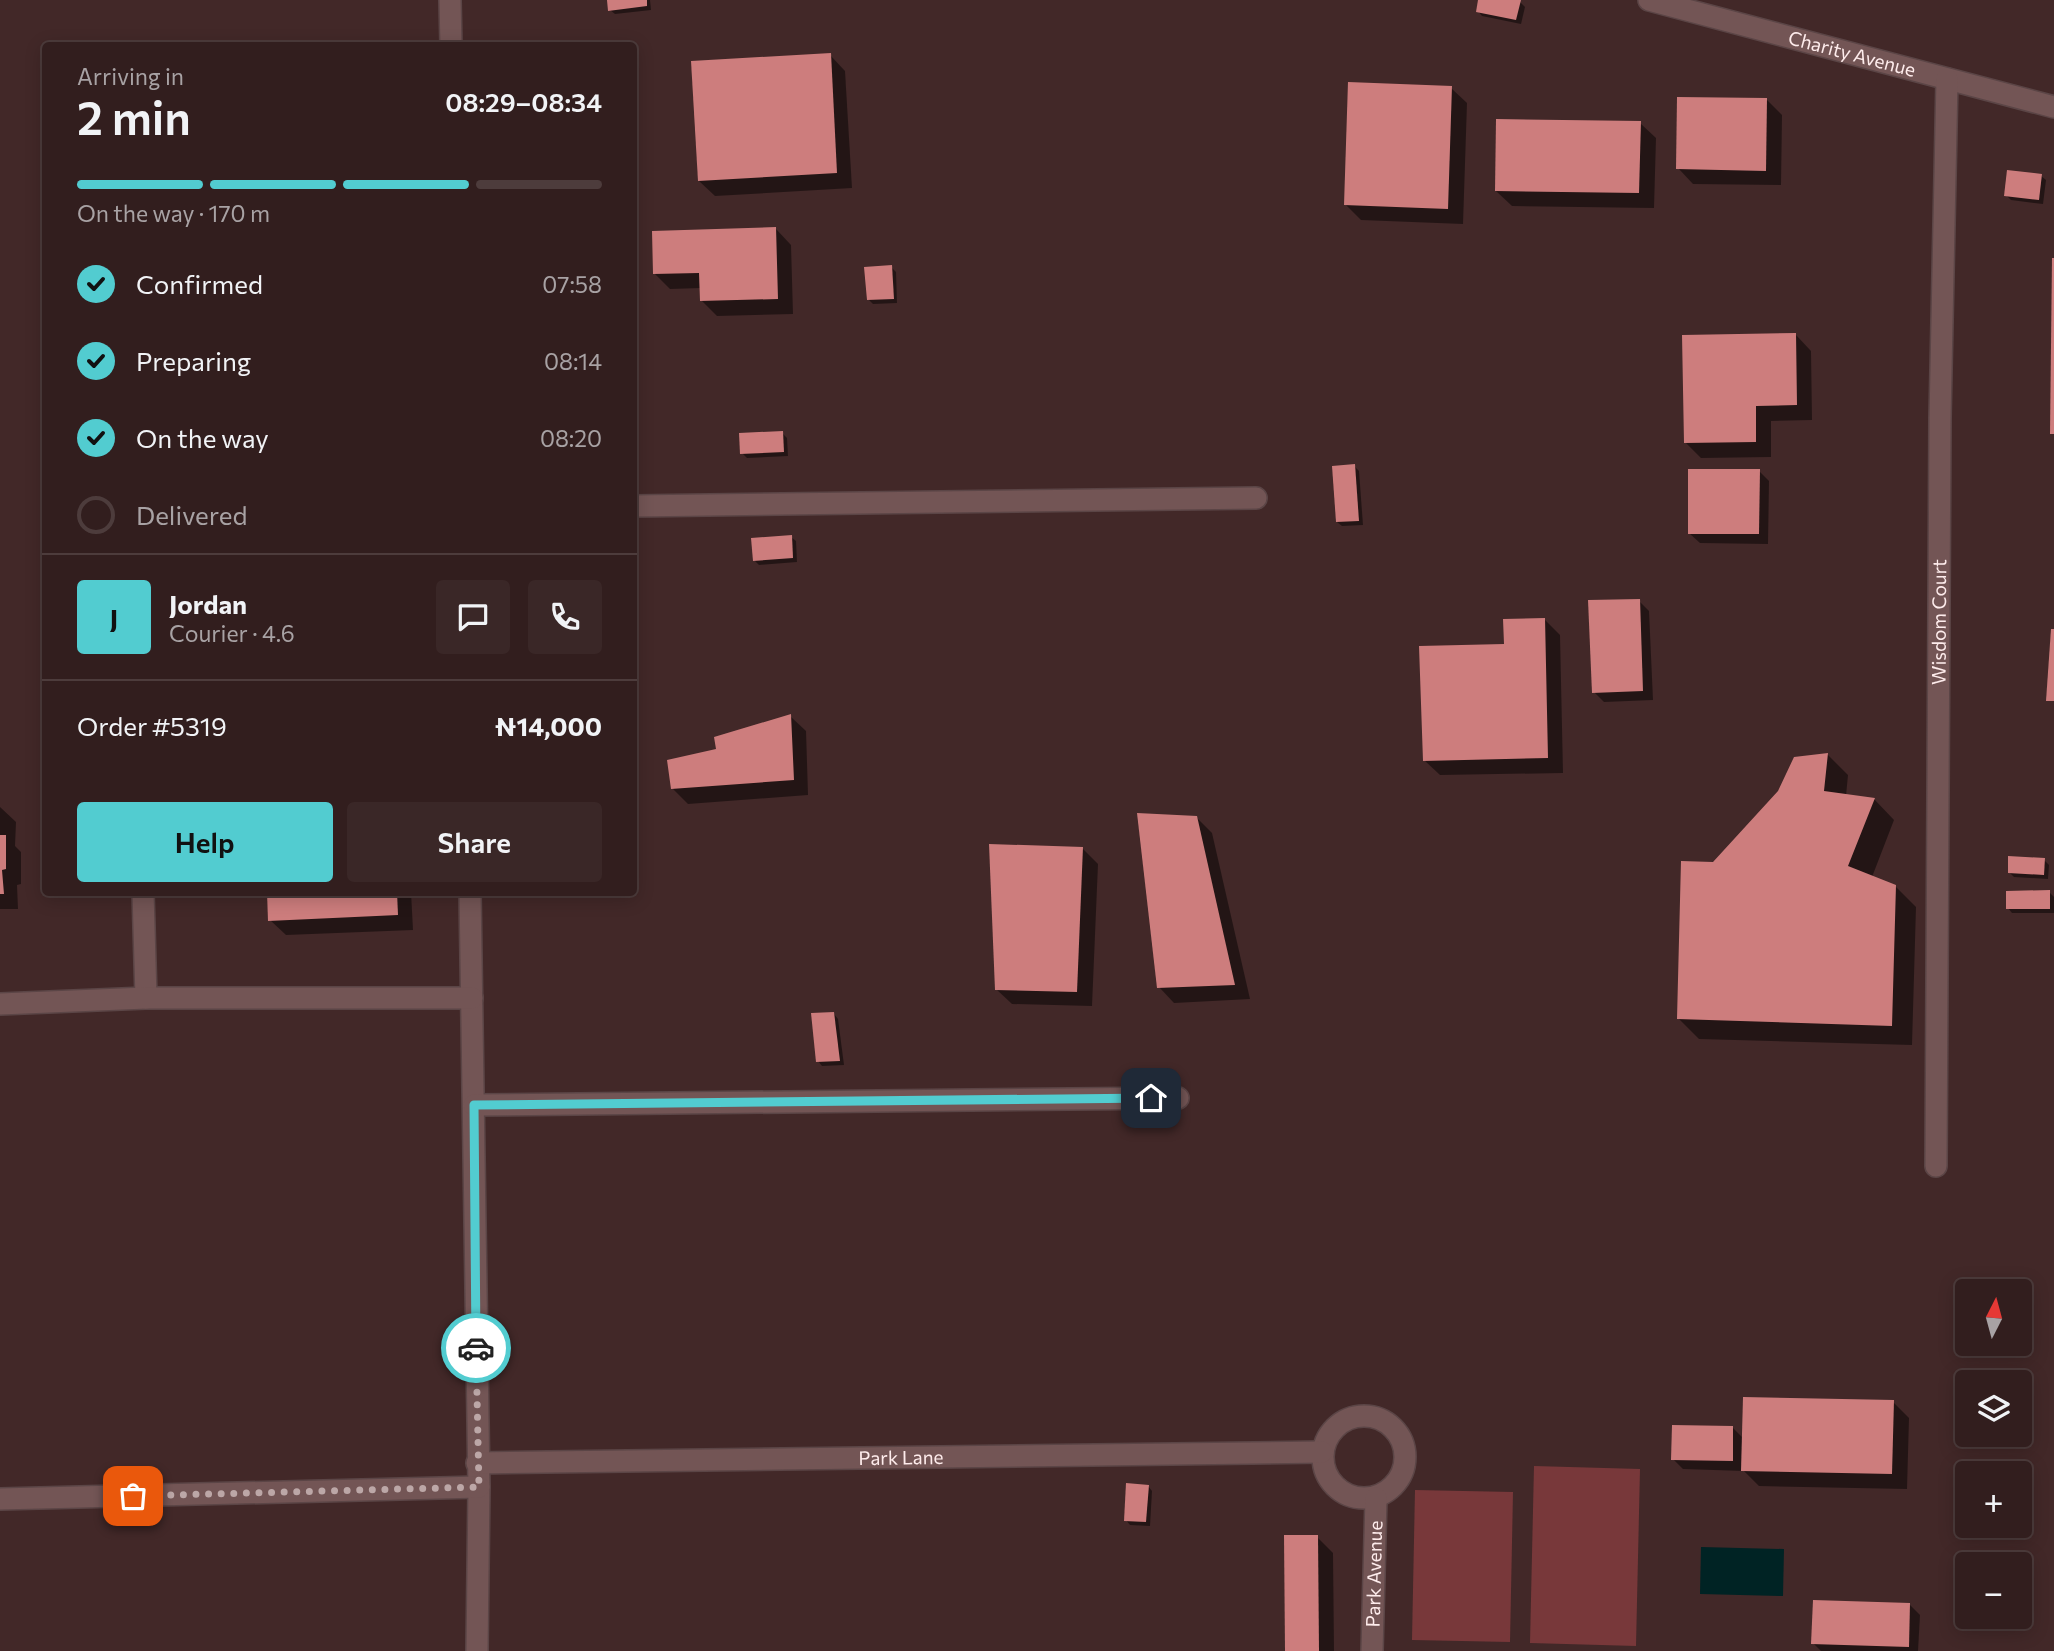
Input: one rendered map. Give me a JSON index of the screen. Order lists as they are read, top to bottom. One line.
{"streets":{"street":["Charity Avenue","Wisdom Court","Park Lane","Park Avenue"]},"crossings":[["Charity Avenue","Wisdom Court"],["Park Lane","Park Avenue"]],"north":"top","page":{"heading":["2 min","Arriving in","08:29–08:34"],"panel":["Jordan","Courier · 4.6","Order #5319","₦14,000"],"bar":"On the way · 170 m","list":[["Confirmed","07:58"],["Preparing","08:14"],["On the way","08:20"],"Delivered"],"round":"J","buttons":["Help","Share"],"map_buttons":["+","−"]}}
